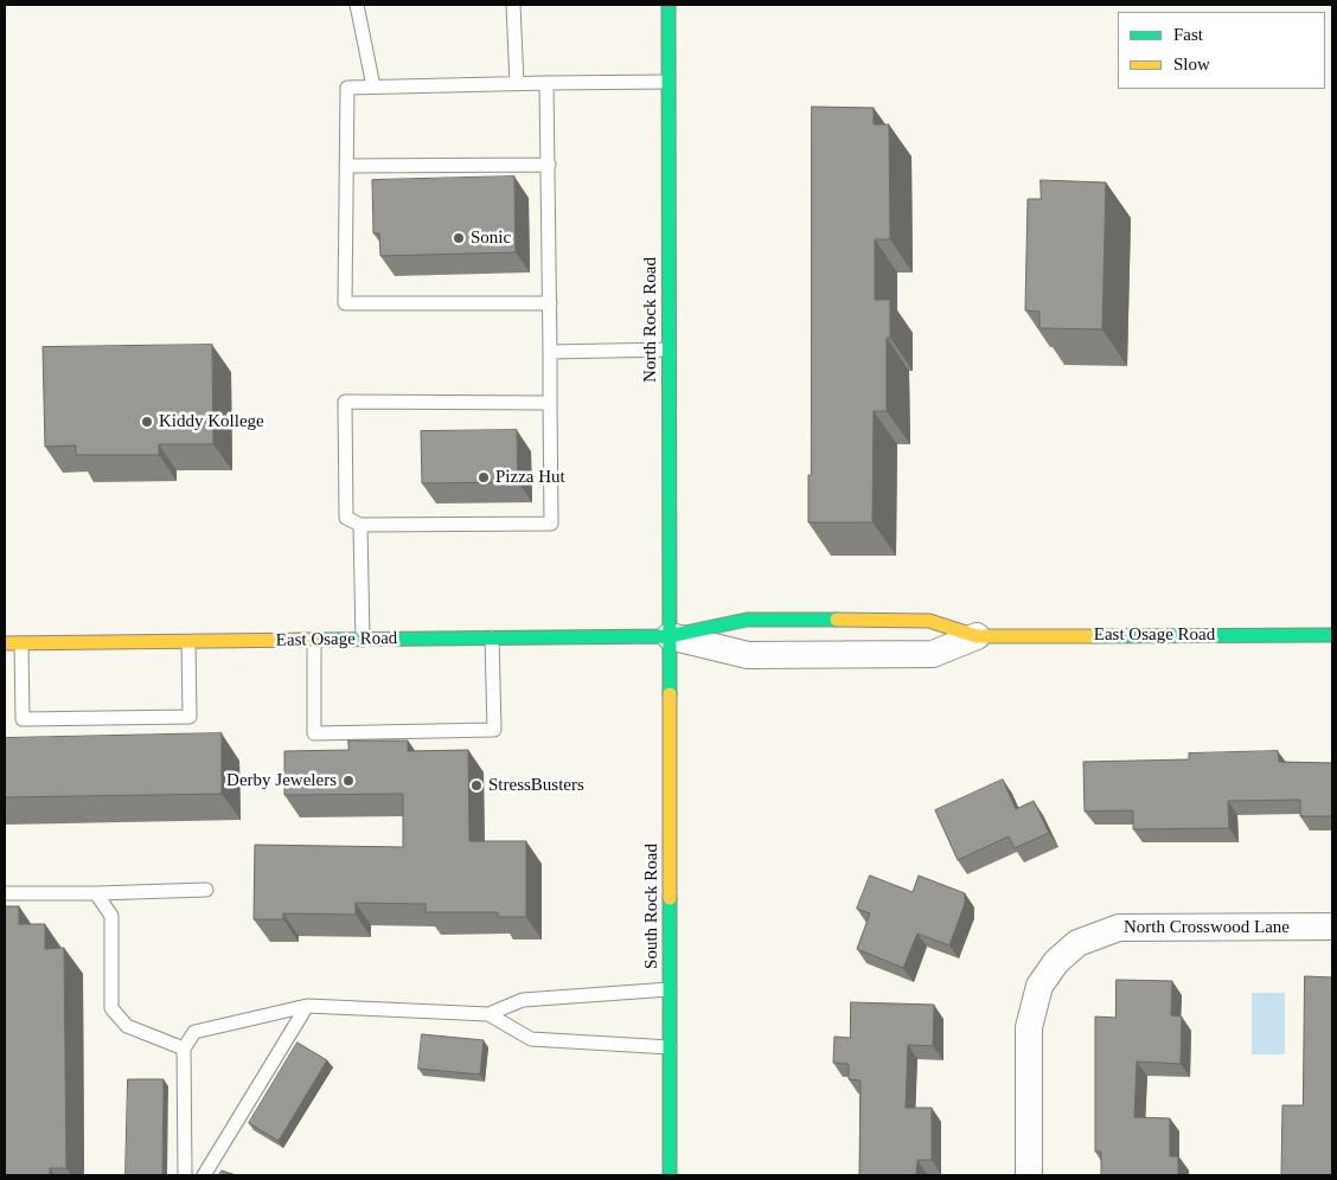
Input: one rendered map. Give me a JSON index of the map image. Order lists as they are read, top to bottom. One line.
{"streets":{"street":["North Rock Road","East Osage Road","South Rock Road","North Crosswood Lane"]},"crossings":[["North Rock Road","East Osage Road"],["North Rock Road","South Rock Road"],["East Osage Road","South Rock Road"]],"places":["Sonic","Kiddy Kollege","Pizza Hut","Derby Jewelers","StressBusters"],"legend":["Fast","Slow"]}
